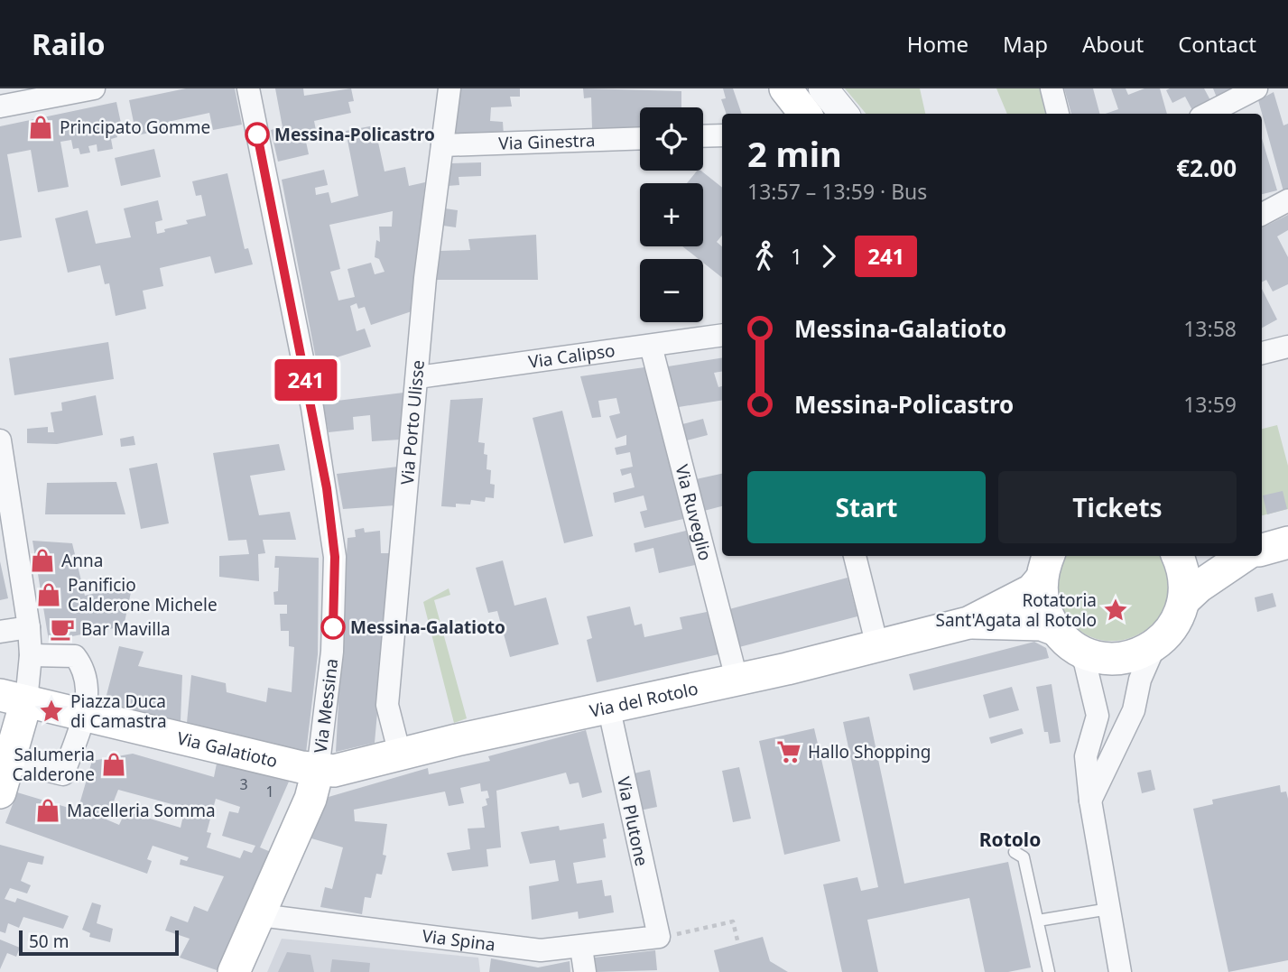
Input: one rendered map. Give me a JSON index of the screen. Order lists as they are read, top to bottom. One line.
{"streets":{"main road":["Via del Rotolo","Via Messina","Via Galatioto"],"street":["Via Ginestra","Via Calipso","Via Porto Ulisse","Via Ruveglio","Via Plutone","Via Spina"]},"crossings":[["Via Ginestra","Via Porto Ulisse"],["Via Calipso","Via Porto Ulisse"],["Via Calipso","Via Ruveglio"],["Via Porto Ulisse","Via del Rotolo"],["Via Ruveglio","Via del Rotolo"],["Via del Rotolo","Via Messina"],["Via del Rotolo","Via Galatioto"],["Via del Rotolo","Via Plutone"],["Via Messina","Via Galatioto"],["Via Messina","Via Spina"],["Via Plutone","Via Spina"]],"districts":["Rotolo"],"places":{"shop":["Principato Gomme","Anna","Panificio Calderone Michele","Salumeria Calderone","Macelleria Somma"],"other":["Messina-Policastro","Messina-Galatioto"],"place":["Rotatoria Sant'Agata al Rotolo","Piazza Duca di Camastra"],"cafe":["Bar Mavilla"],"supermarket":["Hallo Shopping"]},"lines":["bus line 241"],"house_numbers":["3","1"],"scale_bar":"50 m","page":{"header":"Railo","nav":["Home","Map","About","Contact"],"on_map":"241","map_buttons":["+","−"],"heading":["2 min","13:57 – 13:59 · Bus","€2.00"],"legs":["1","241"],"list":[{"name":"Messina-Galatioto","value":"13:58"},{"name":"Messina-Policastro","value":"13:59"}],"buttons":["Start","Tickets"],"scale":"50 m"}}
